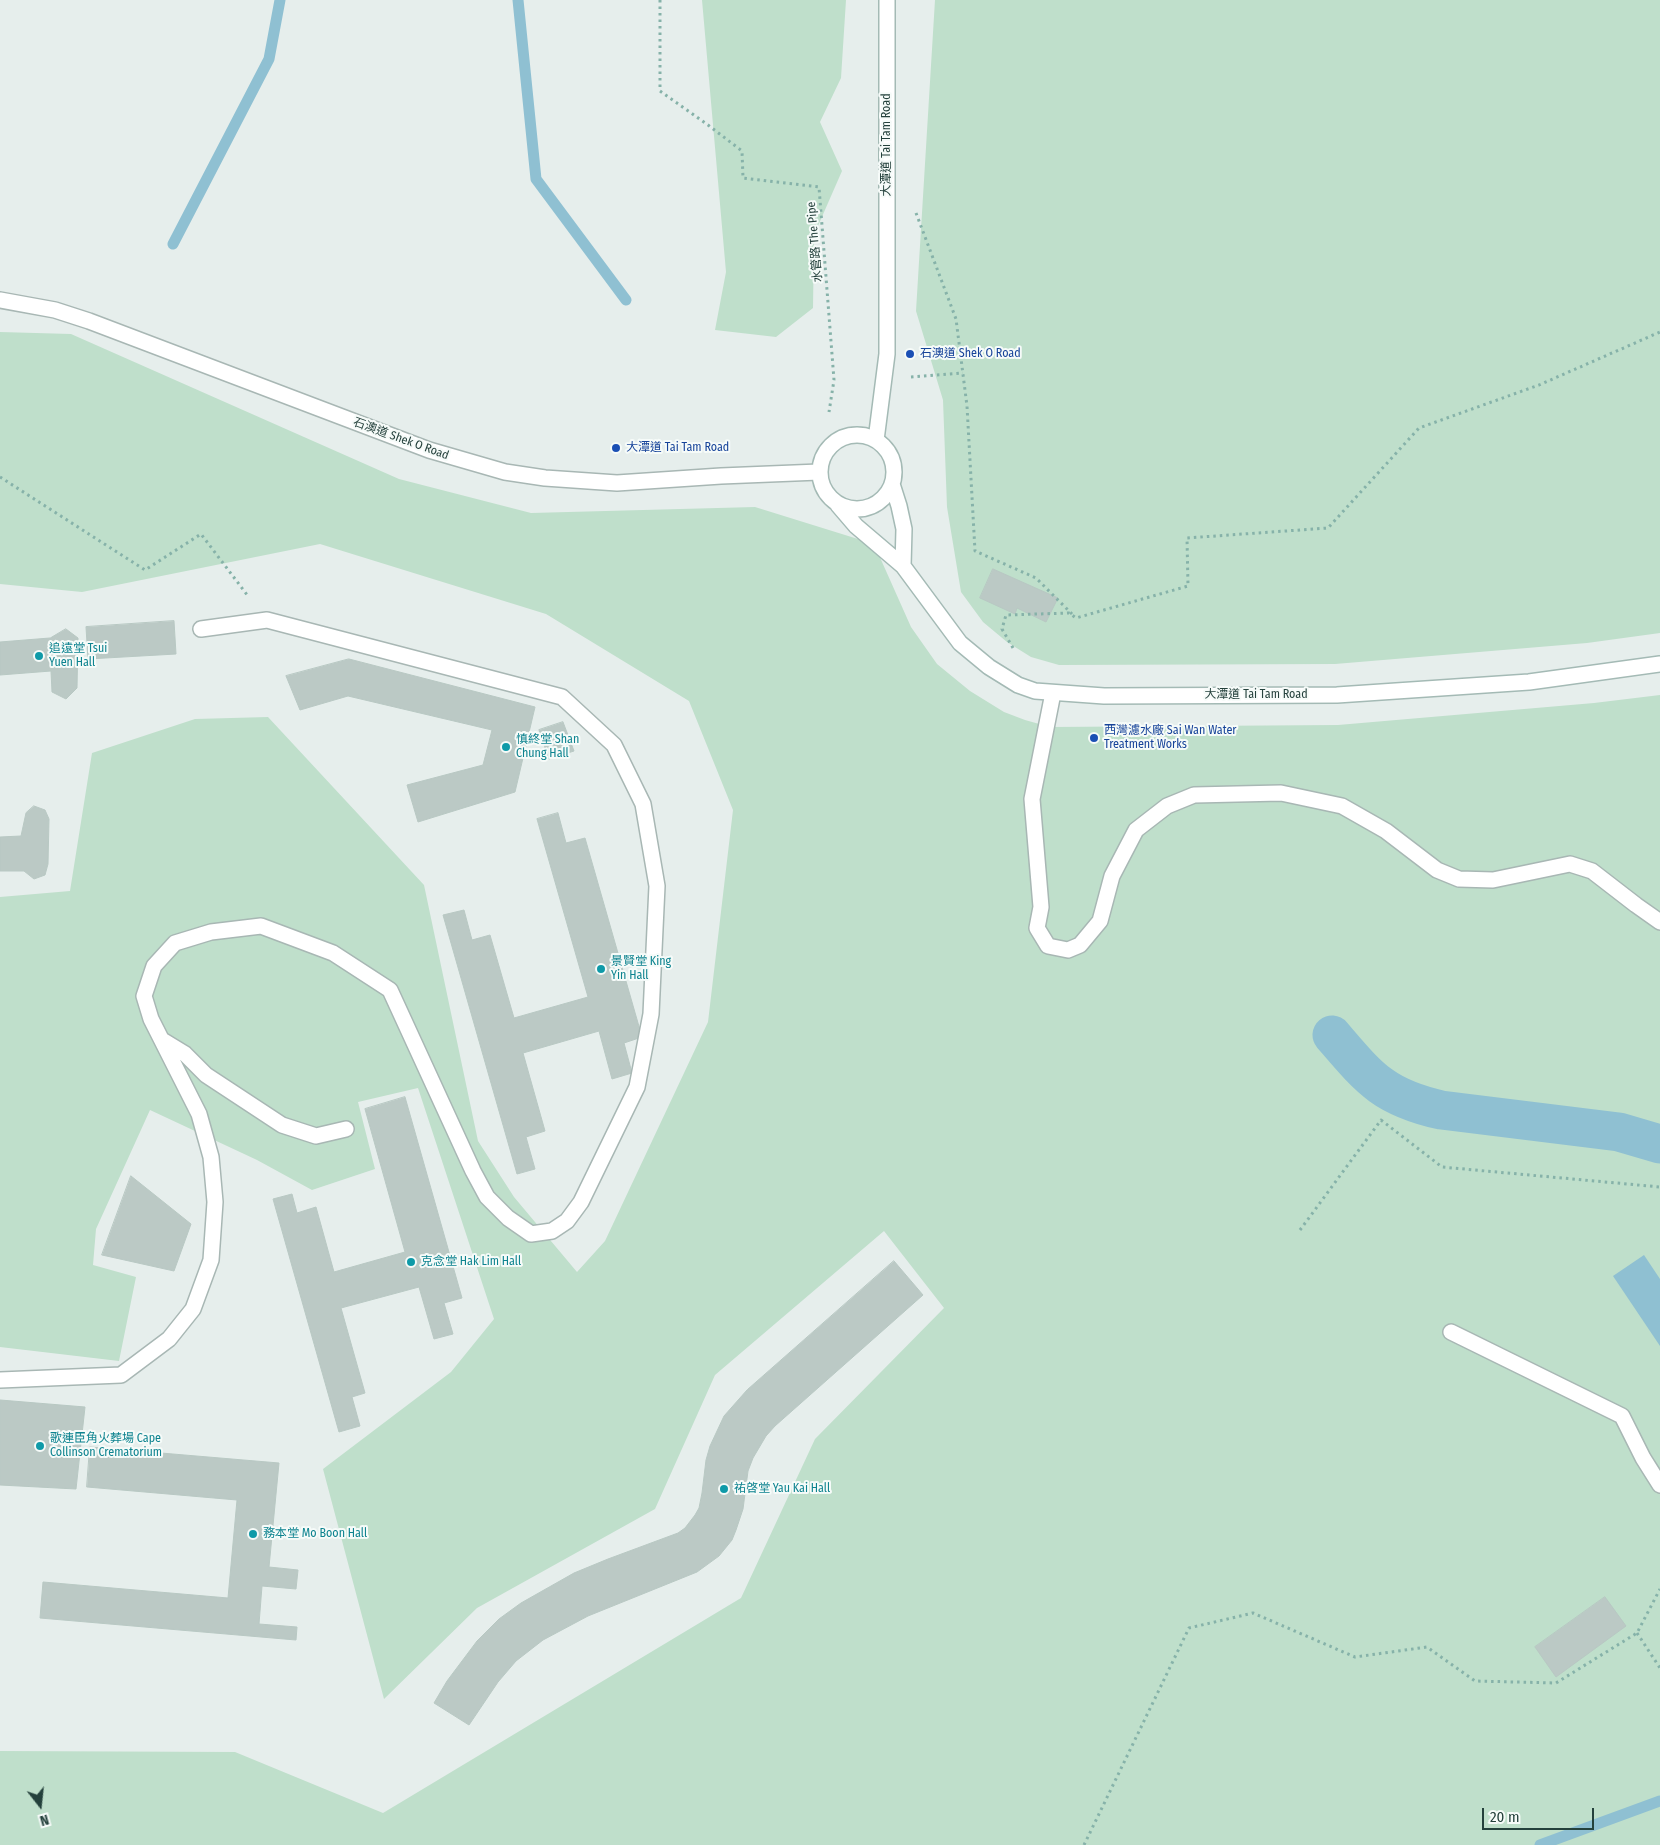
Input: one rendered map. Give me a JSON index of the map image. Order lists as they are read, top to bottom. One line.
{"streets":{"main road":["大潭道 Tai Tam Road","石澳道 Shek O Road"],"path":["水管路 The Pipe"]},"crossings":[["大潭道 Tai Tam Road","石澳道 Shek O Road"]],"places":["石澳道 Shek O Road","大潭道 Tai Tam Road","追遠堂 Tsui Yuen Hall","西灣濾水廠 Sai Wan Water Treatment Works","慎終堂 Shan Chung Hall","景賢堂 King Yin Hall","克念堂 Hak Lim Hall","歌連臣角火葬場 Cape Collinson Crematorium","祐啓堂 Yau Kai Hall","務本堂 Mo Boon Hall"],"scale_bar":"20 m","north":"bottom"}
